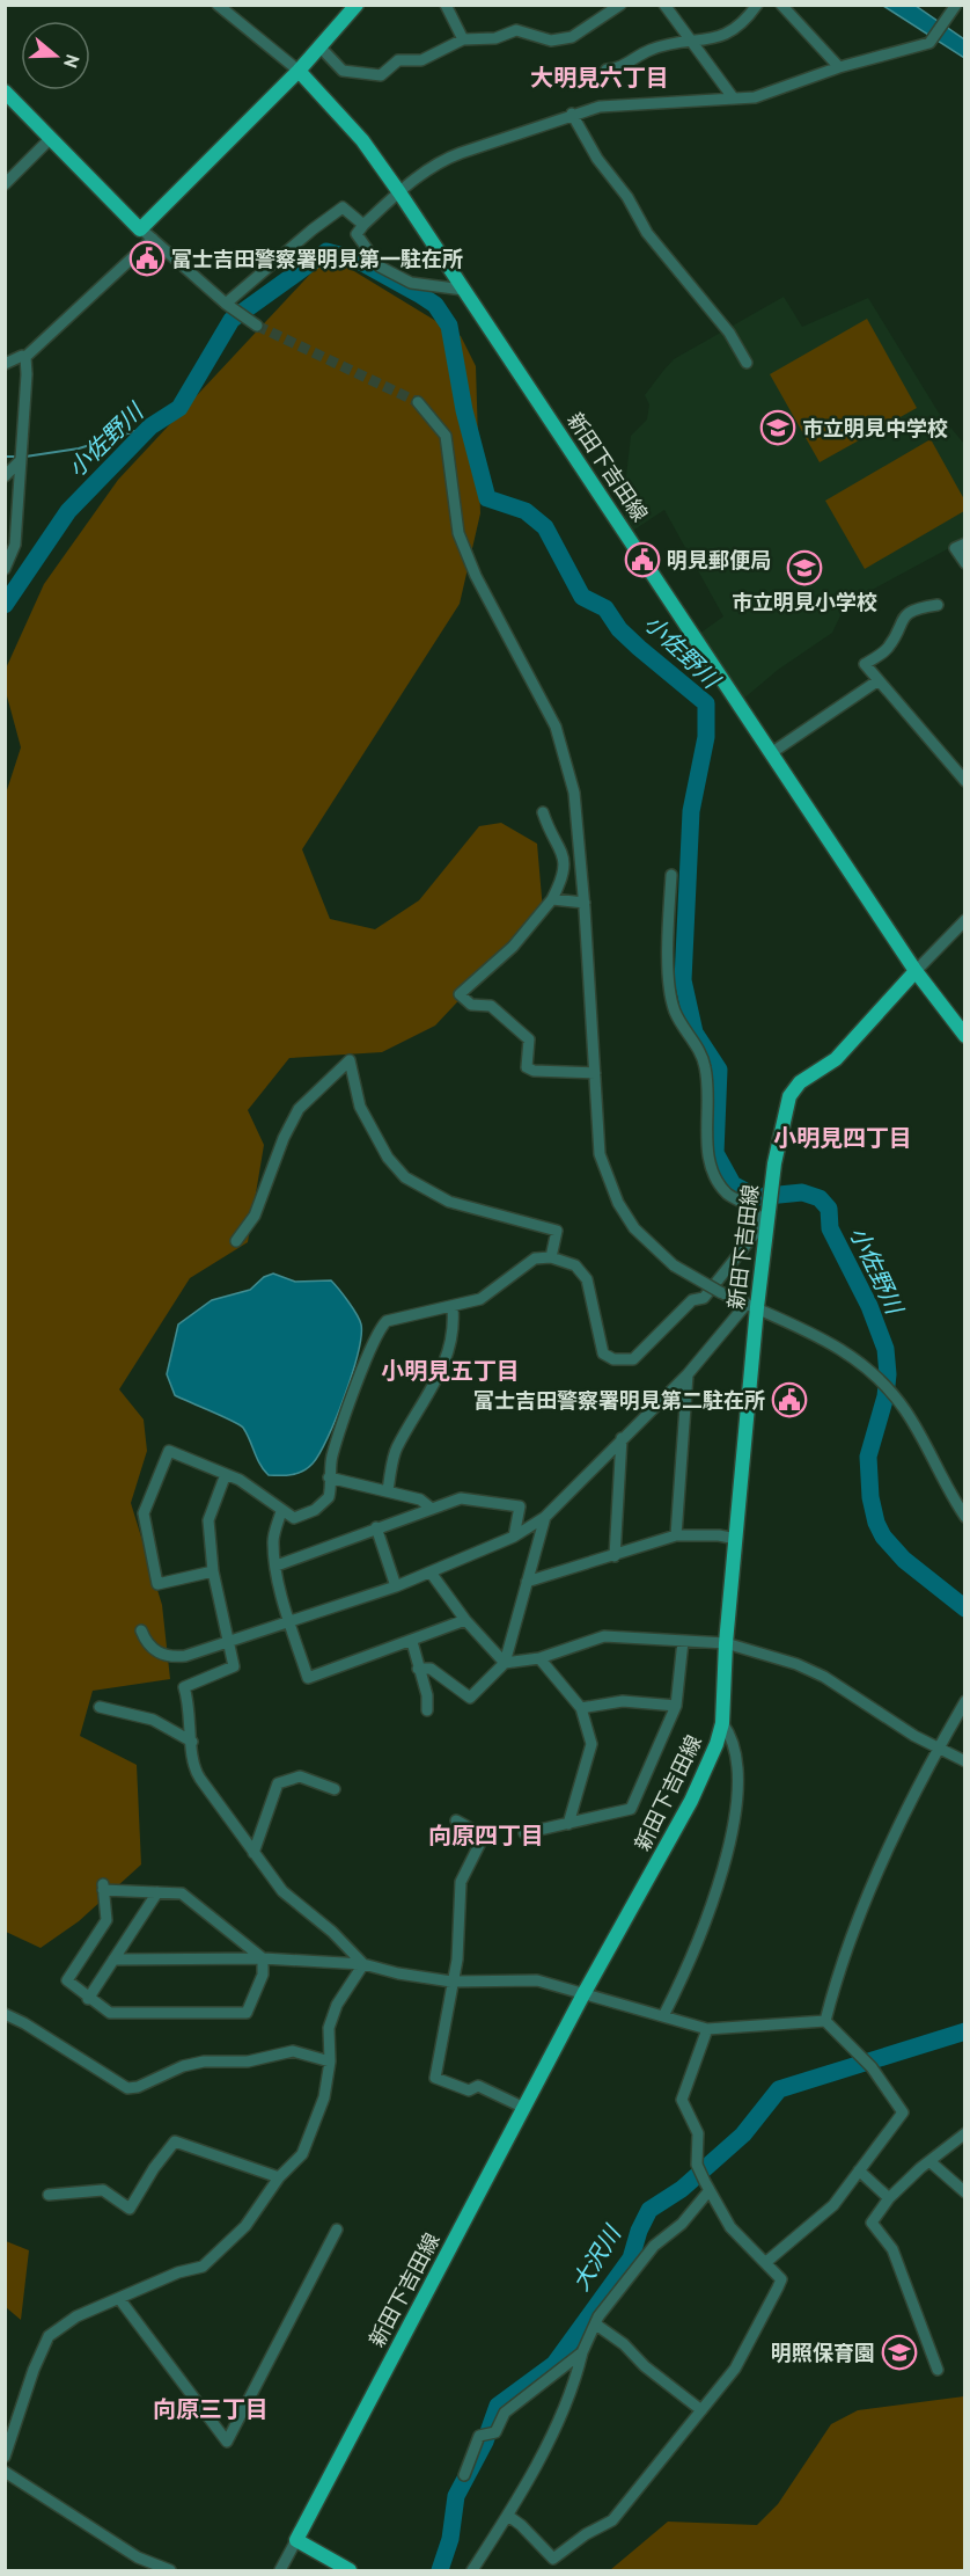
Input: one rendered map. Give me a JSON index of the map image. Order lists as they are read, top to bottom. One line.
{"streets":{"main road":["新田下吉田線"]},"districts":["大明見六丁目","小明見四丁目","小明見五丁目","向原四丁目","向原三丁目"],"water":["小佐野川","大沢川"],"places":{"public building":["富士吉田警察署明見第一駐在所","明見郵便局","富士吉田警察署明見第二駐在所"],"school or university":["市立明見中学校","市立明見小学校","明照保育園"]},"north":"right"}
